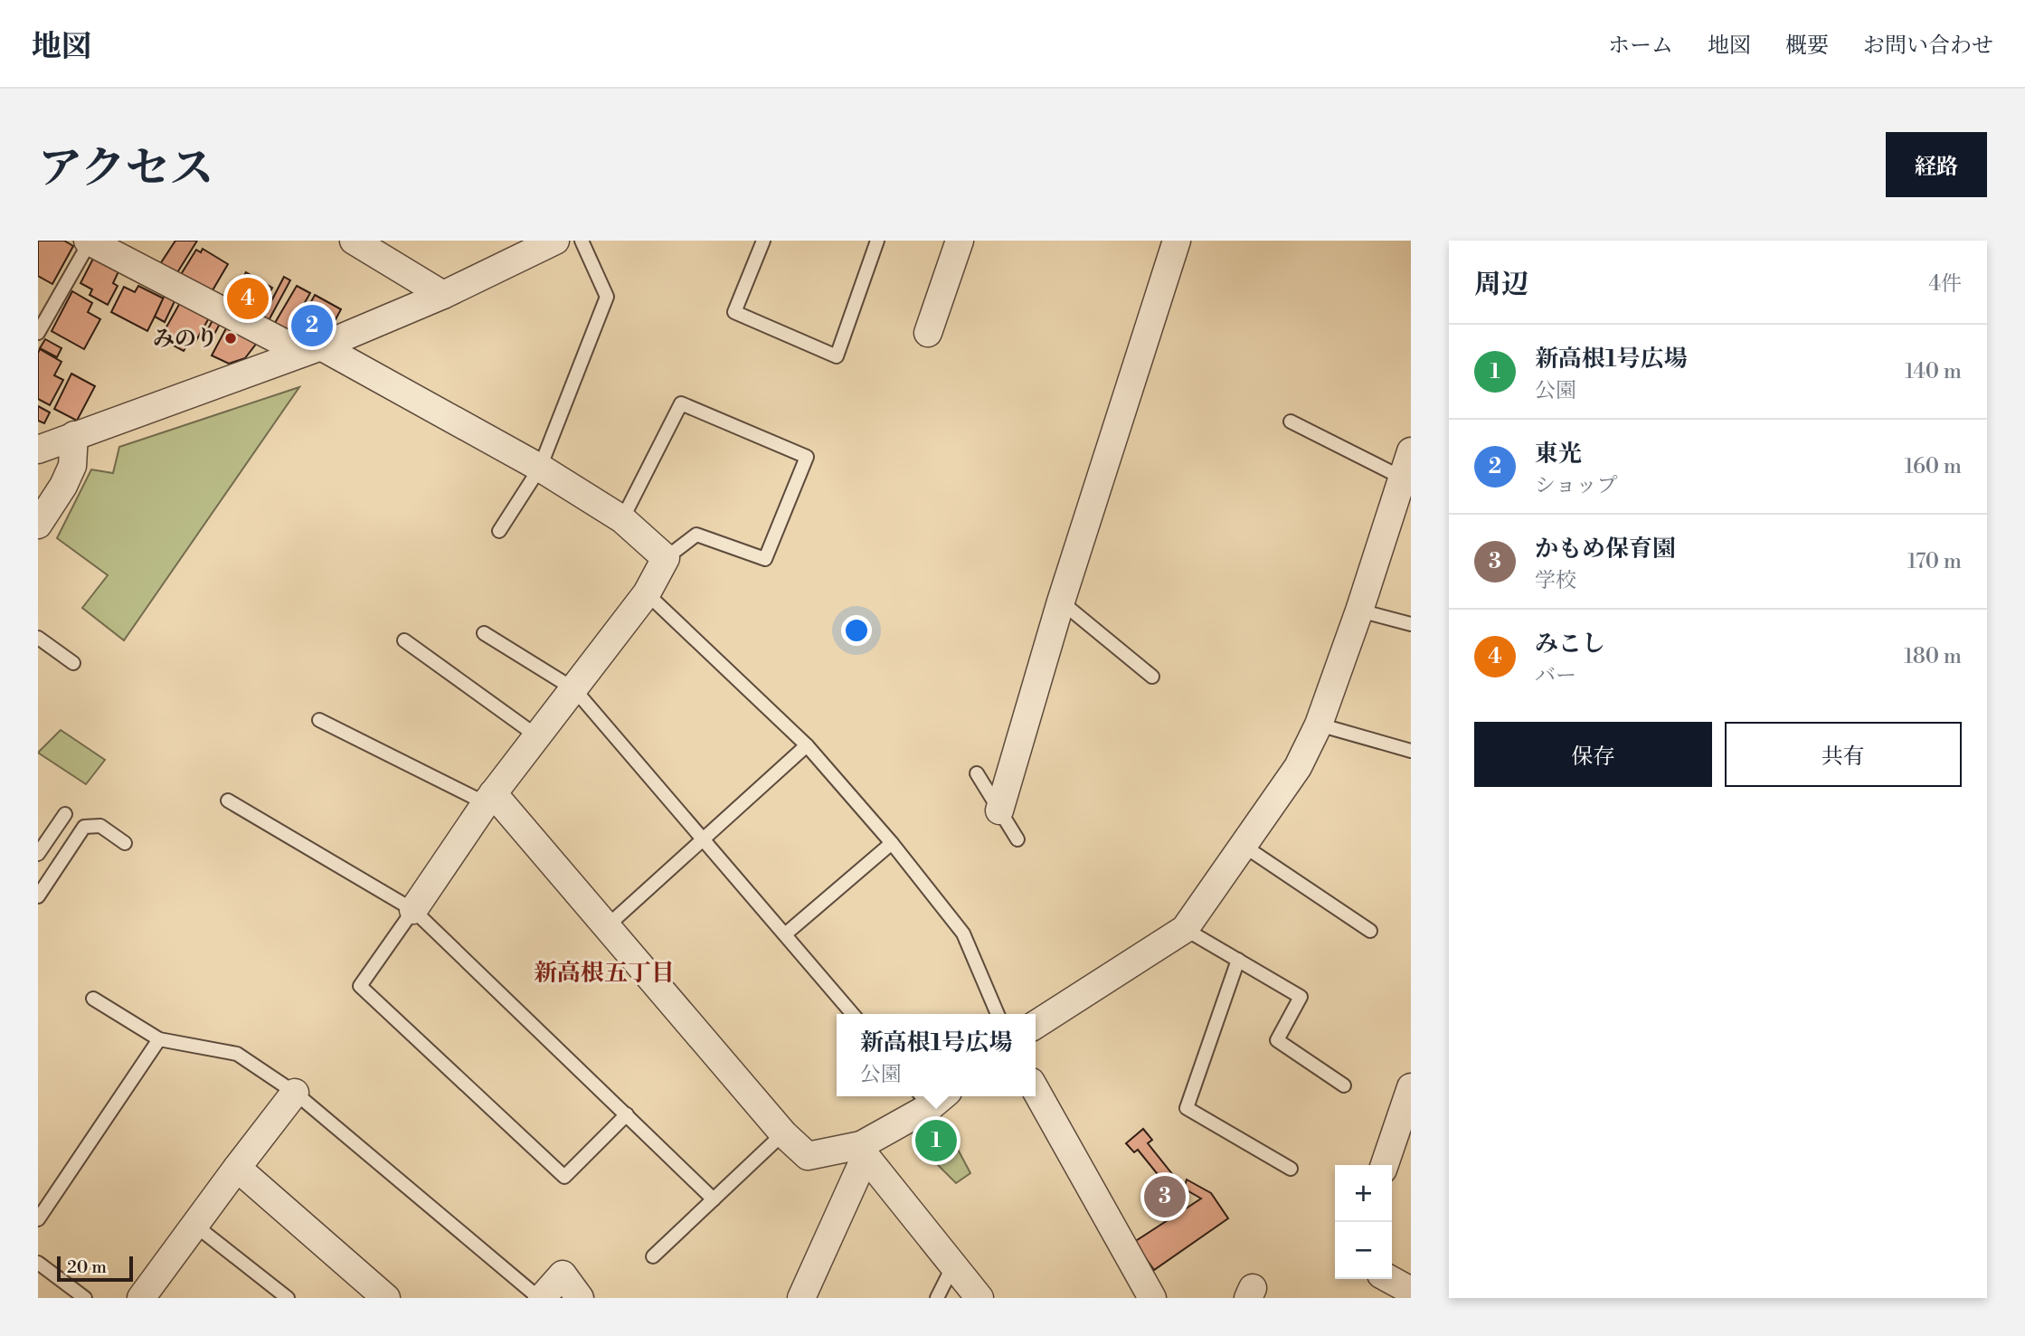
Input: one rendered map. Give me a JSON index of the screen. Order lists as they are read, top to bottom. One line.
{"districts":["新高根五丁目"],"places":["みのり"],"scale_bar":"20 m","page":{"header":"地図","nav":["ホーム","地図","概要","お問い合わせ"],"title":"アクセス","buttons":["経路",["保存","共有"]],"heading":["周辺","4件"],"pins":["4","2","1","3"],"list":[{"mark":"1","name":"新高根1号広場","note":"公園","value":"140 m"},{"mark":"2","name":"東光","note":"ショップ","value":"160 m"},{"mark":"3","name":"かもめ保育園","note":"学校","value":"170 m"},{"mark":"4","name":"みこし","note":"バー","value":"180 m"}],"popup":["新高根1号広場","公園"],"map_buttons":["+","−"],"scale":"20 m"}}
